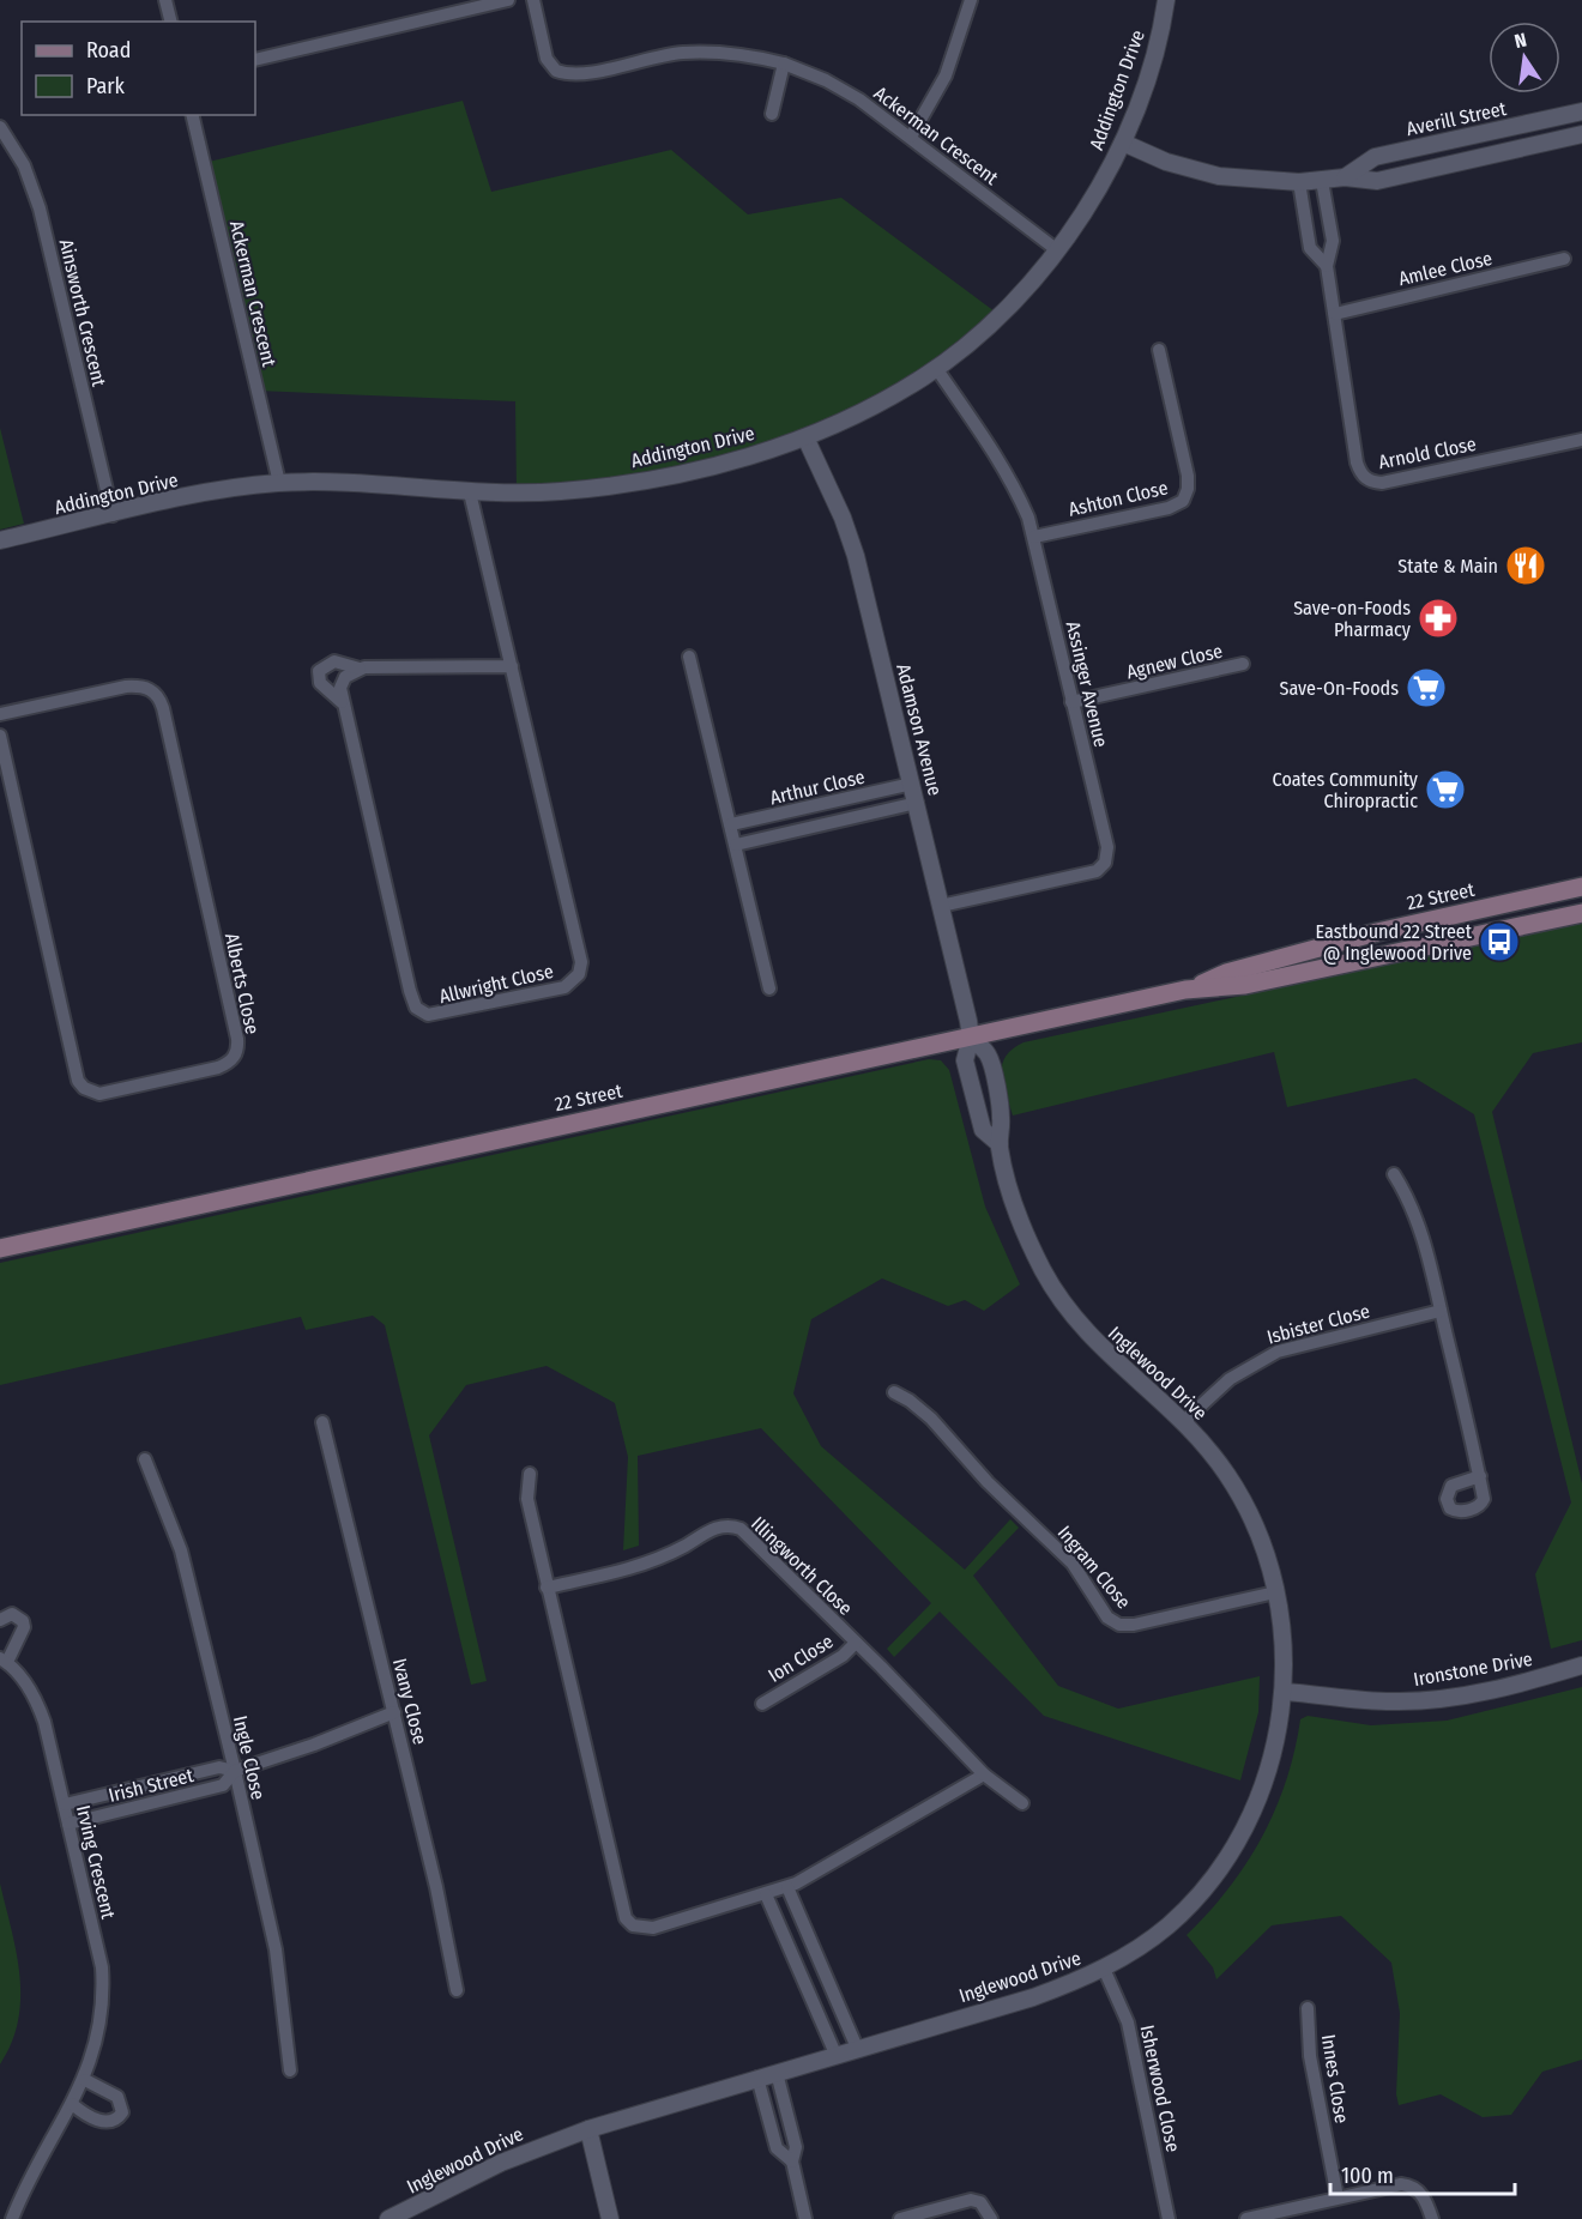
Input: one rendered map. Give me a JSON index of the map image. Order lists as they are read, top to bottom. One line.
{"streets":{"main road":["22 Street"],"street":["Addington Drive","Averill Street","Ackerman Crescent","Amlee Close","Ainsworth Crescent","Arnold Close","Ashton Close","Agnew Close","Assinger Avenue","Adamson Avenue","Arthur Close","Alberts Close","Allwright Close","Isbister Close","Inglewood Drive","Illingworth Close","Ingram Close","Ion Close","Ironstone Drive","Ivany Close","Ingle Close","Irish Street","Irving Crescent","Innes Close","Isherwood Close"]},"crossings":[["Addington Drive","Averill Street"],["Addington Drive","Ackerman Crescent"],["Addington Drive","Ainsworth Crescent"],["Addington Drive","Assinger Avenue"],["Addington Drive","Adamson Avenue"],["Addington Drive","Allwright Close"],["Averill Street","Arnold Close"],["Amlee Close","Arnold Close"],["Ashton Close","Assinger Avenue"],["Agnew Close","Assinger Avenue"],["Assinger Avenue","Adamson Avenue"],["Adamson Avenue","Arthur Close"],["Adamson Avenue","22 Street"],["Adamson Avenue","Inglewood Drive"],["22 Street","Inglewood Drive"],["Isbister Close","Inglewood Drive"],["Inglewood Drive","Ingram Close"],["Inglewood Drive","Ironstone Drive"],["Inglewood Drive","Isherwood Close"],["Illingworth Close","Ion Close"],["Ivany Close","Irish Street"],["Ingle Close","Irish Street"],["Irish Street","Irving Crescent"]],"places":{"restaurant":["State & Main"],"pharmacy":["Save-on-Foods Pharmacy"],"supermarket":["Save-On-Foods","Coates Community Chiropractic"],"bus stop":["Eastbound 22 Street @ Inglewood Drive"]},"legend":["Road","Park"],"scale_bar":"100 m","north":"top"}
